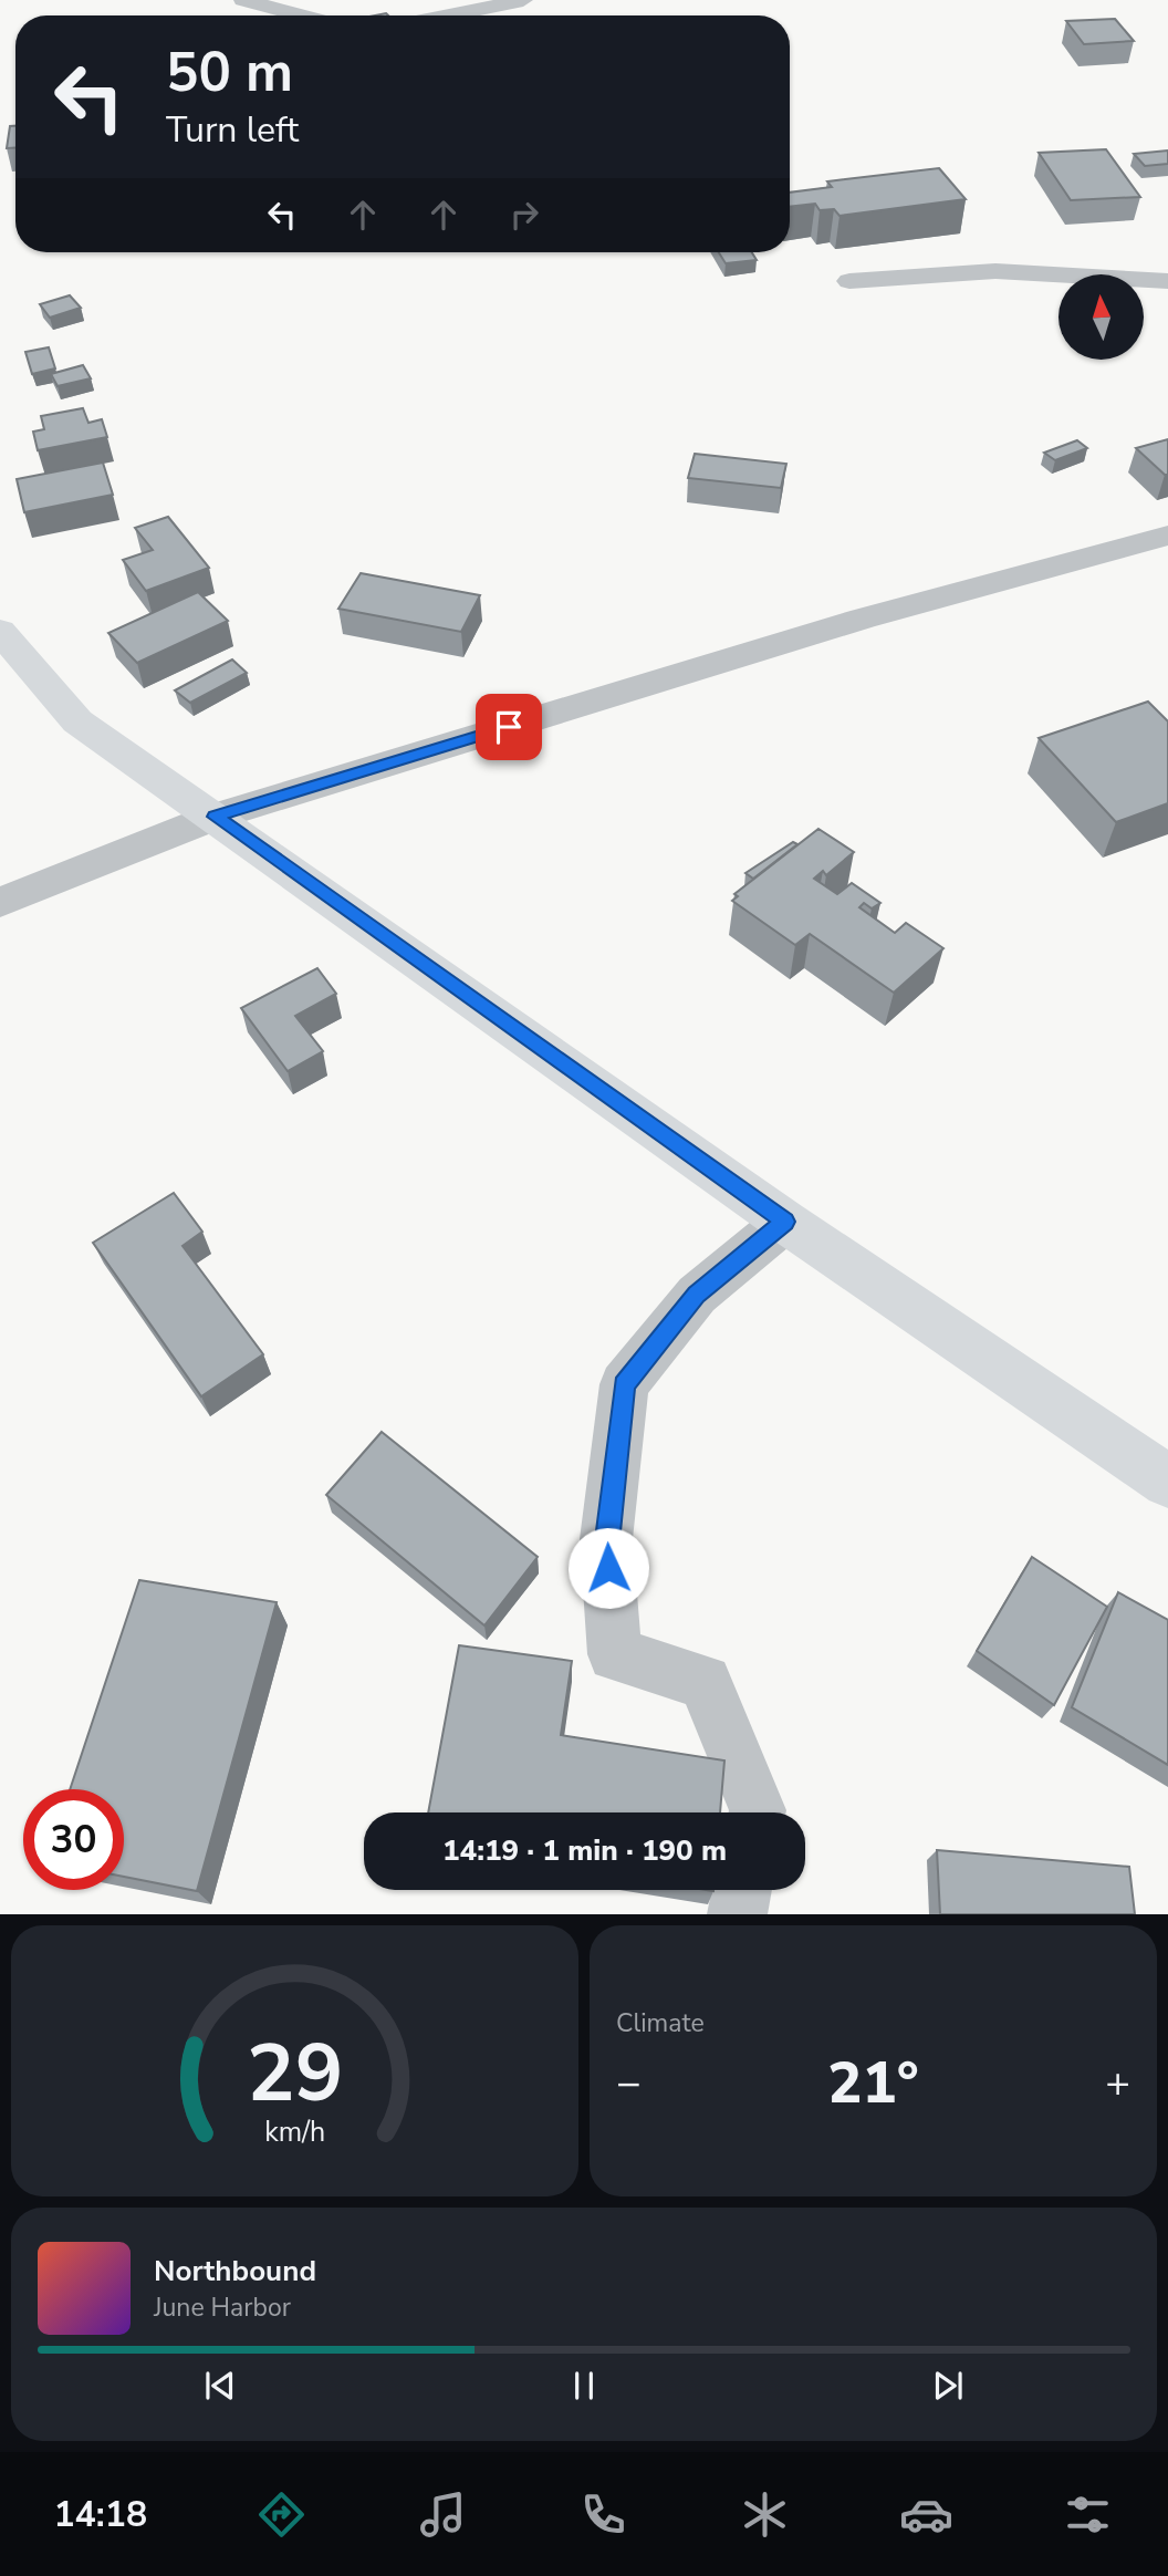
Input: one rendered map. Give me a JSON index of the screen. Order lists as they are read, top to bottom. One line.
{"north":"top","page":{"turn":["50 m","Turn left"],"limit":"30","trip":"14:19 · 1 min · 190 m","tile":"Climate","heat":["−","21°","+"],"song":["Northbound","June Harbor"],"tabs":"14:18","gauge":["29","km/h"]}}
